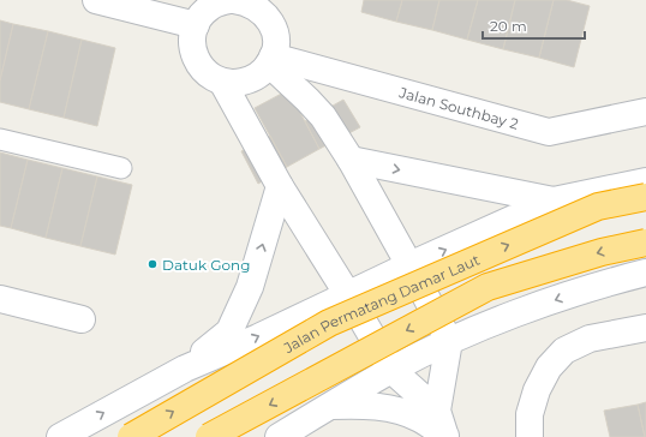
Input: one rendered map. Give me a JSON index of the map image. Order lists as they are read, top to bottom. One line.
{"streets":{"highway":["Jalan Permatang Damar Laut"],"street":["Jalan Southbay 2"]},"places":["Datuk Gong"],"scale_bar":"20 m"}
